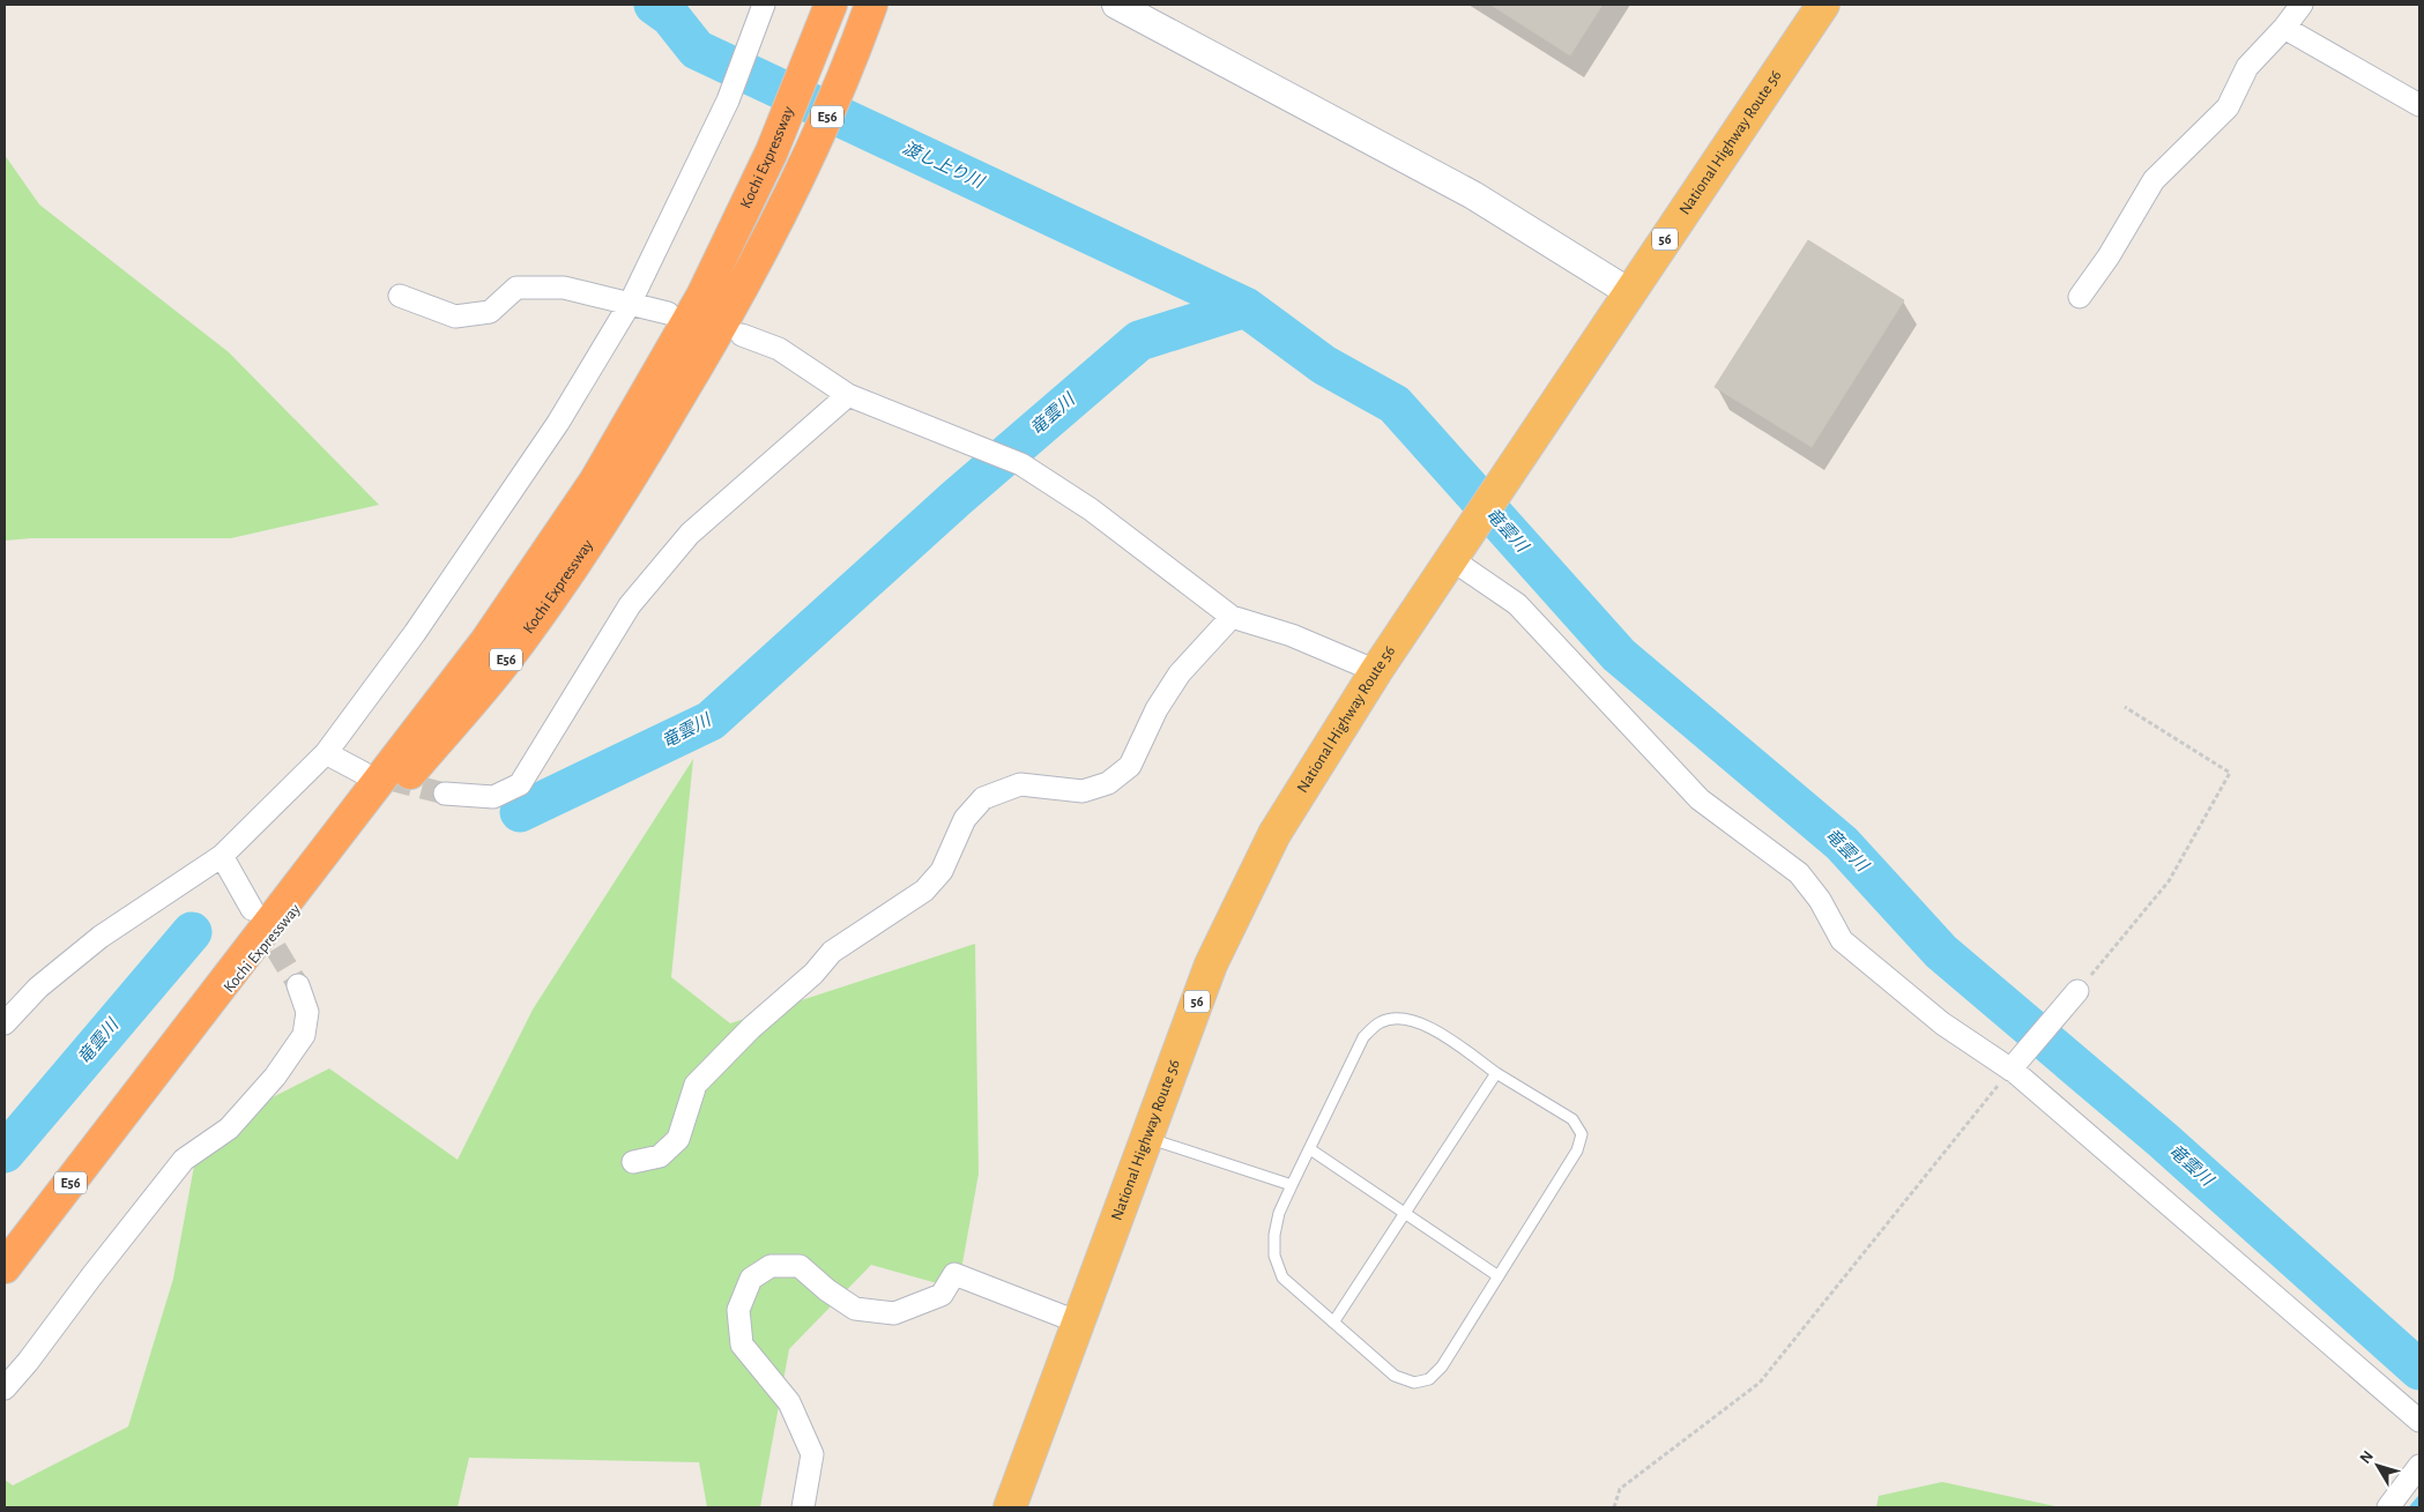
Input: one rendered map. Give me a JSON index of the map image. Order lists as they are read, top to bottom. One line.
{"streets":{"highway":["E56","National Highway Route 56","Kochi Expressway","56"]},"water":["渡し上り川","竜雲川"],"north":"top left"}
